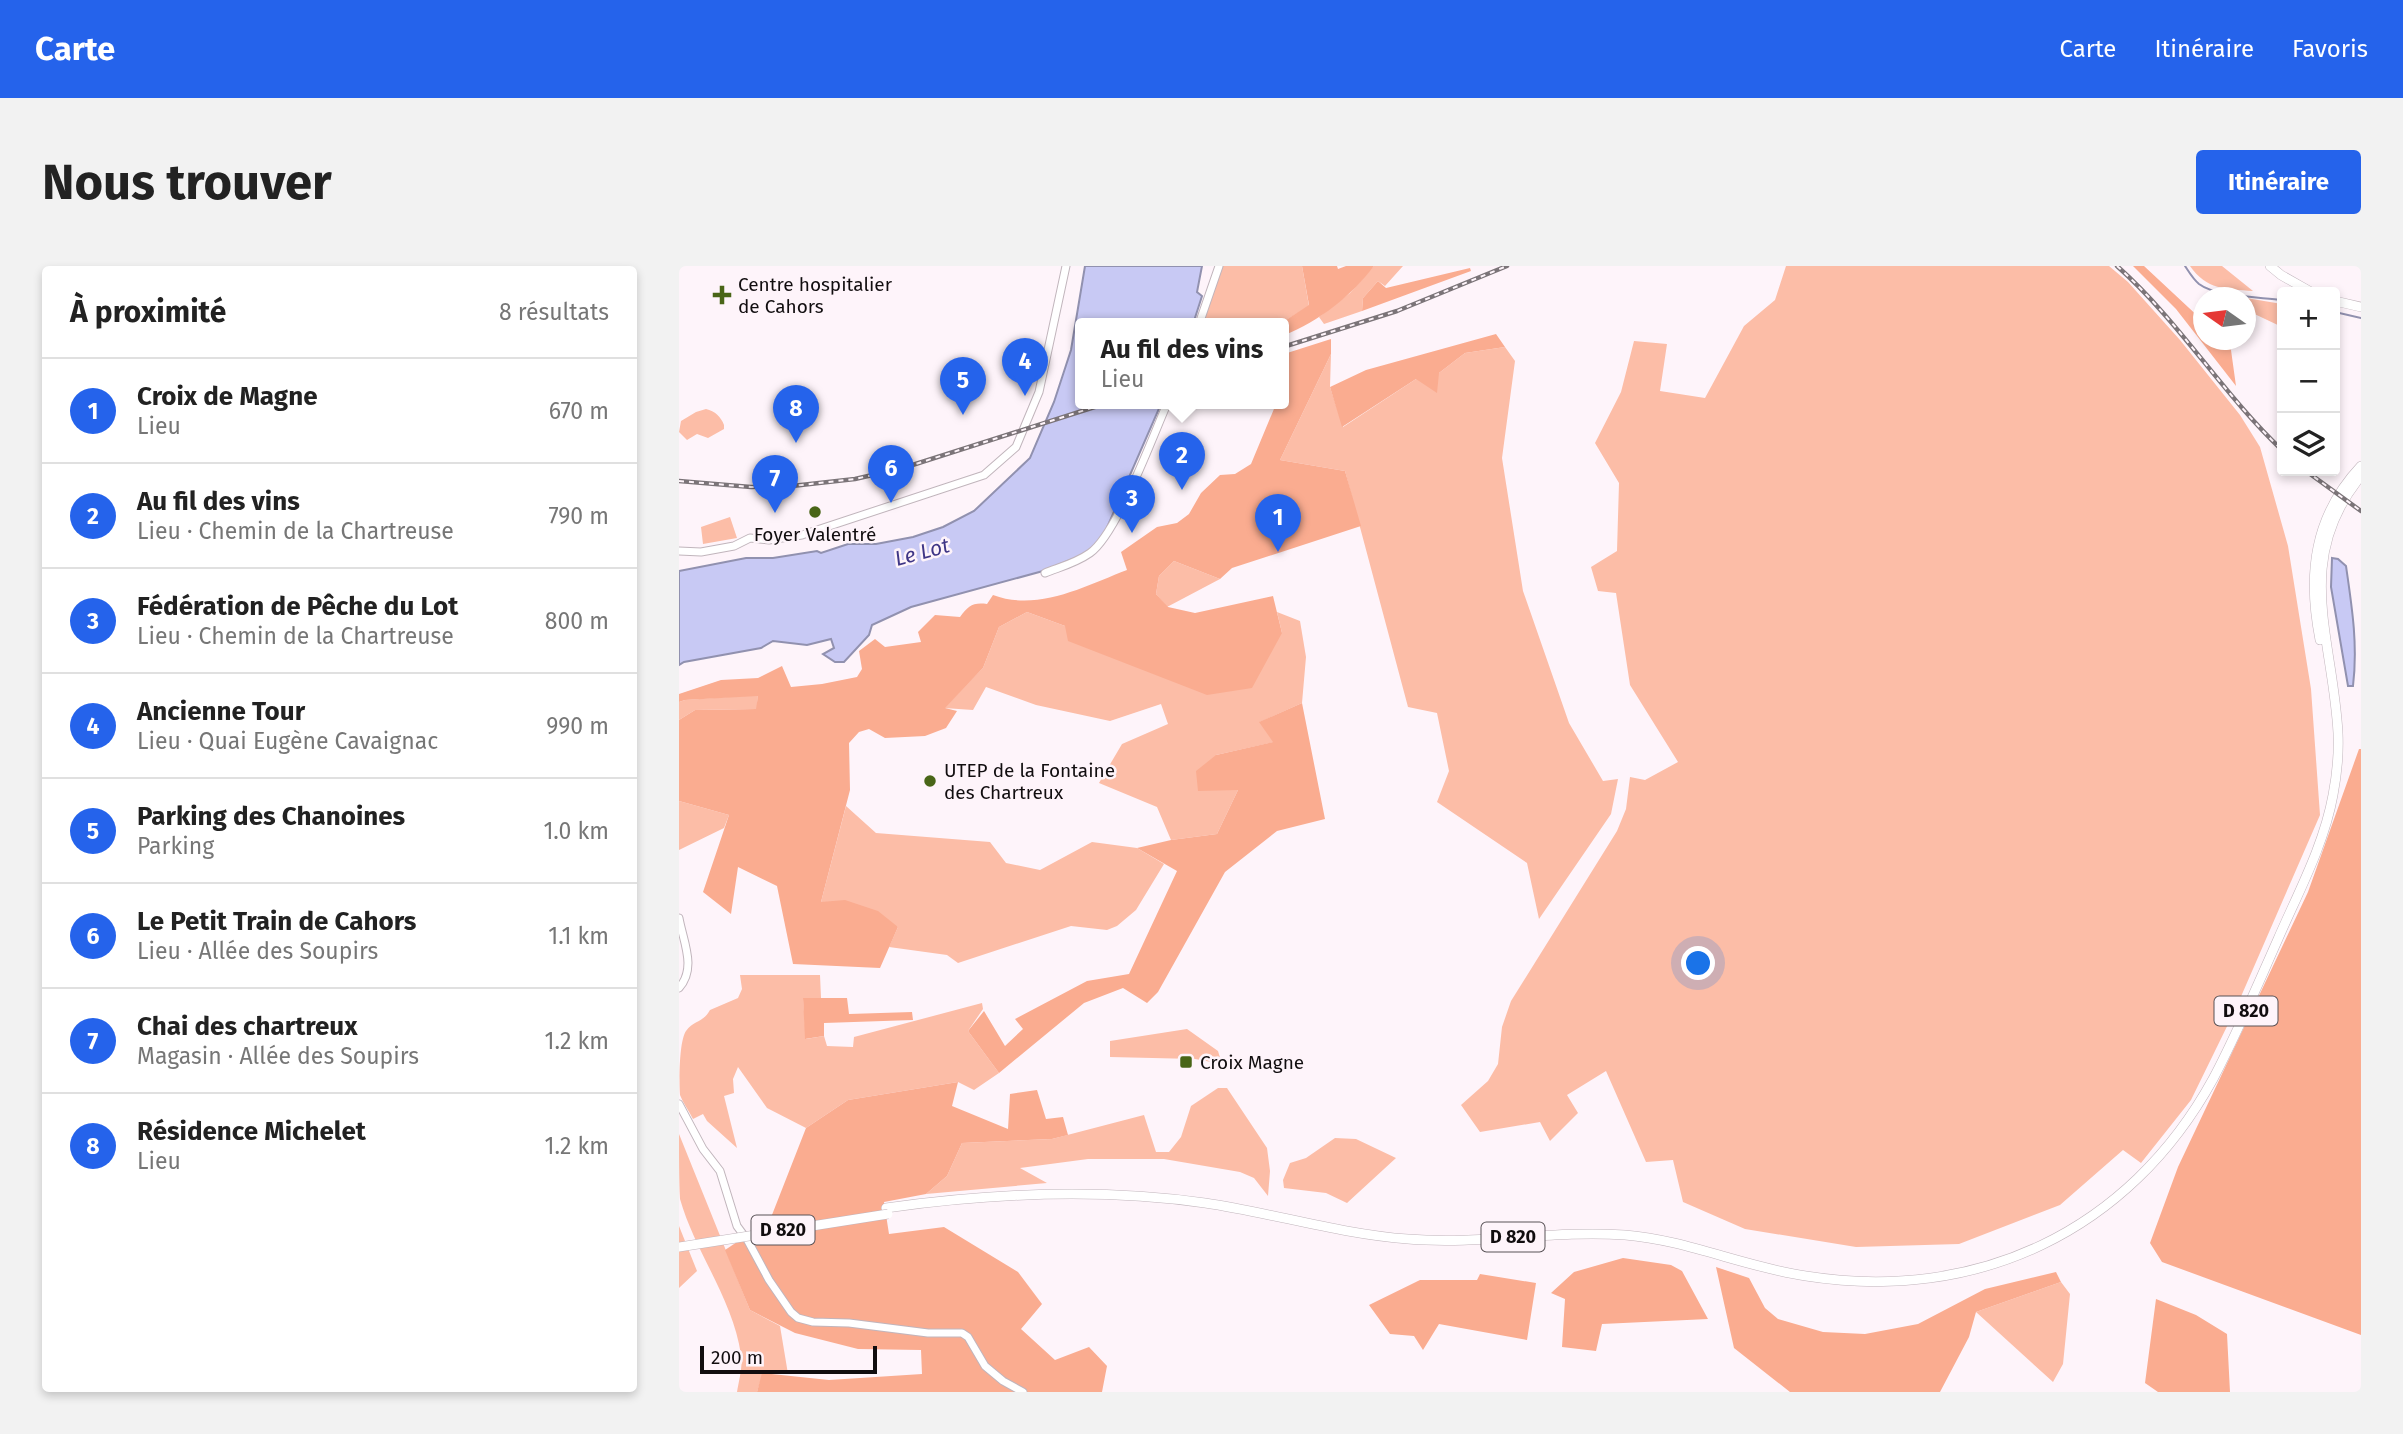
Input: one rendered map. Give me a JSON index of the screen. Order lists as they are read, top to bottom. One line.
{"streets":{"main road":["D 820"]},"water":["Le Lot"],"places":{"health":["Centre hospitalier de Cahors"],"other":["Foyer Valentré","UTEP de la Fontaine des Chartreux"],"transit":["Croix Magne"]},"scale_bar":"200 m","north":"left","page":{"header":"Carte","nav":["Carte","Itinéraire","Favoris"],"buttons":"Itinéraire","title":"Nous trouver","heading":["À proximité","8 résultats"],"map_buttons":["+","−"],"popup":["Au fil des vins","Lieu"],"pins":["4","5","8","2","6","7","3","1"],"list":[{"mark":"1","name":"Croix de Magne","note":"Lieu","value":"670 m"},{"mark":"2","name":"Au fil des vins","note":"Lieu · Chemin de la Chartreuse","value":"790 m"},{"mark":"3","name":"Fédération de Pêche du Lot","note":"Lieu · Chemin de la Chartreuse","value":"800 m"},{"mark":"4","name":"Ancienne Tour","note":"Lieu · Quai Eugène Cavaignac","value":"990 m"},{"mark":"5","name":"Parking des Chanoines","note":"Parking","value":"1.0 km"},{"mark":"6","name":"Le Petit Train de Cahors","note":"Lieu · Allée des Soupirs","value":"1.1 km"},{"mark":"7","name":"Chai des chartreux","note":"Magasin · Allée des Soupirs","value":"1.2 km"},{"mark":"8","name":"Résidence Michelet","note":"Lieu","value":"1.2 km"}],"scale":"200 m"}}
